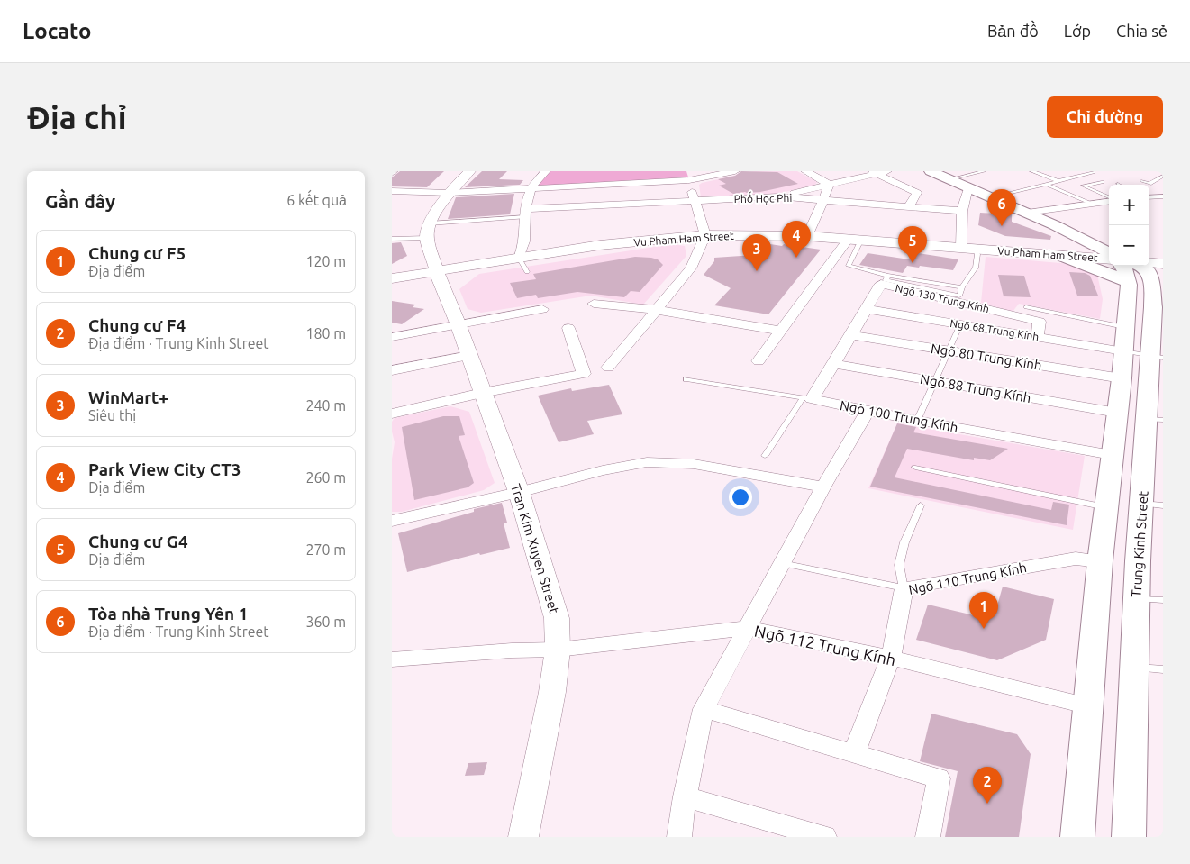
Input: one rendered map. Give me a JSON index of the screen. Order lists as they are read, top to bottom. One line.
{"streets":{"main road":["Trung Kinh Street"],"street":["Phố Học Phi","Vu Pham Ham Street","Ngõ 130 Trung Kính","Ngõ 68 Trung Kính","Ngõ 80 Trung Kính","Ngõ 88 Trung Kính","Ngõ 100 Trung Kính","Tran Kim Xuyen Street","Ngõ 110 Trung Kính","Ngõ 112 Trung Kính"]},"crossings":[["Vu Pham Ham Street","Tran Kim Xuyen Street"],["Ngõ 130 Trung Kính","Ngõ 68 Trung Kính"],["Ngõ 130 Trung Kính","Ngõ 80 Trung Kính"],["Ngõ 130 Trung Kính","Ngõ 88 Trung Kính"],["Ngõ 130 Trung Kính","Ngõ 100 Trung Kính"],["Tran Kim Xuyen Street","Ngõ 112 Trung Kính"],["Ngõ 110 Trung Kính","Ngõ 112 Trung Kính"]],"page":{"header":"Locato","nav":["Bản đồ","Lớp","Chia sẻ"],"buttons":"Chỉ đường","title":"Địa chỉ","heading":["Gần đây","6 kết quả"],"map_buttons":["+","−"],"pins":["6","4","5","3","1","2"],"list":[{"mark":"1","name":"Chung cư F5","note":"Địa điểm","value":"120 m"},{"mark":"2","name":"Chung cư F4","note":"Địa điểm · Trung Kinh Street","value":"180 m"},{"mark":"3","name":"WinMart+","note":"Siêu thị","value":"240 m"},{"mark":"4","name":"Park View City CT3","note":"Địa điểm","value":"260 m"},{"mark":"5","name":"Chung cư G4","note":"Địa điểm","value":"270 m"},{"mark":"6","name":"Tòa nhà Trung Yên 1","note":"Địa điểm · Trung Kinh Street","value":"360 m"}]}}
